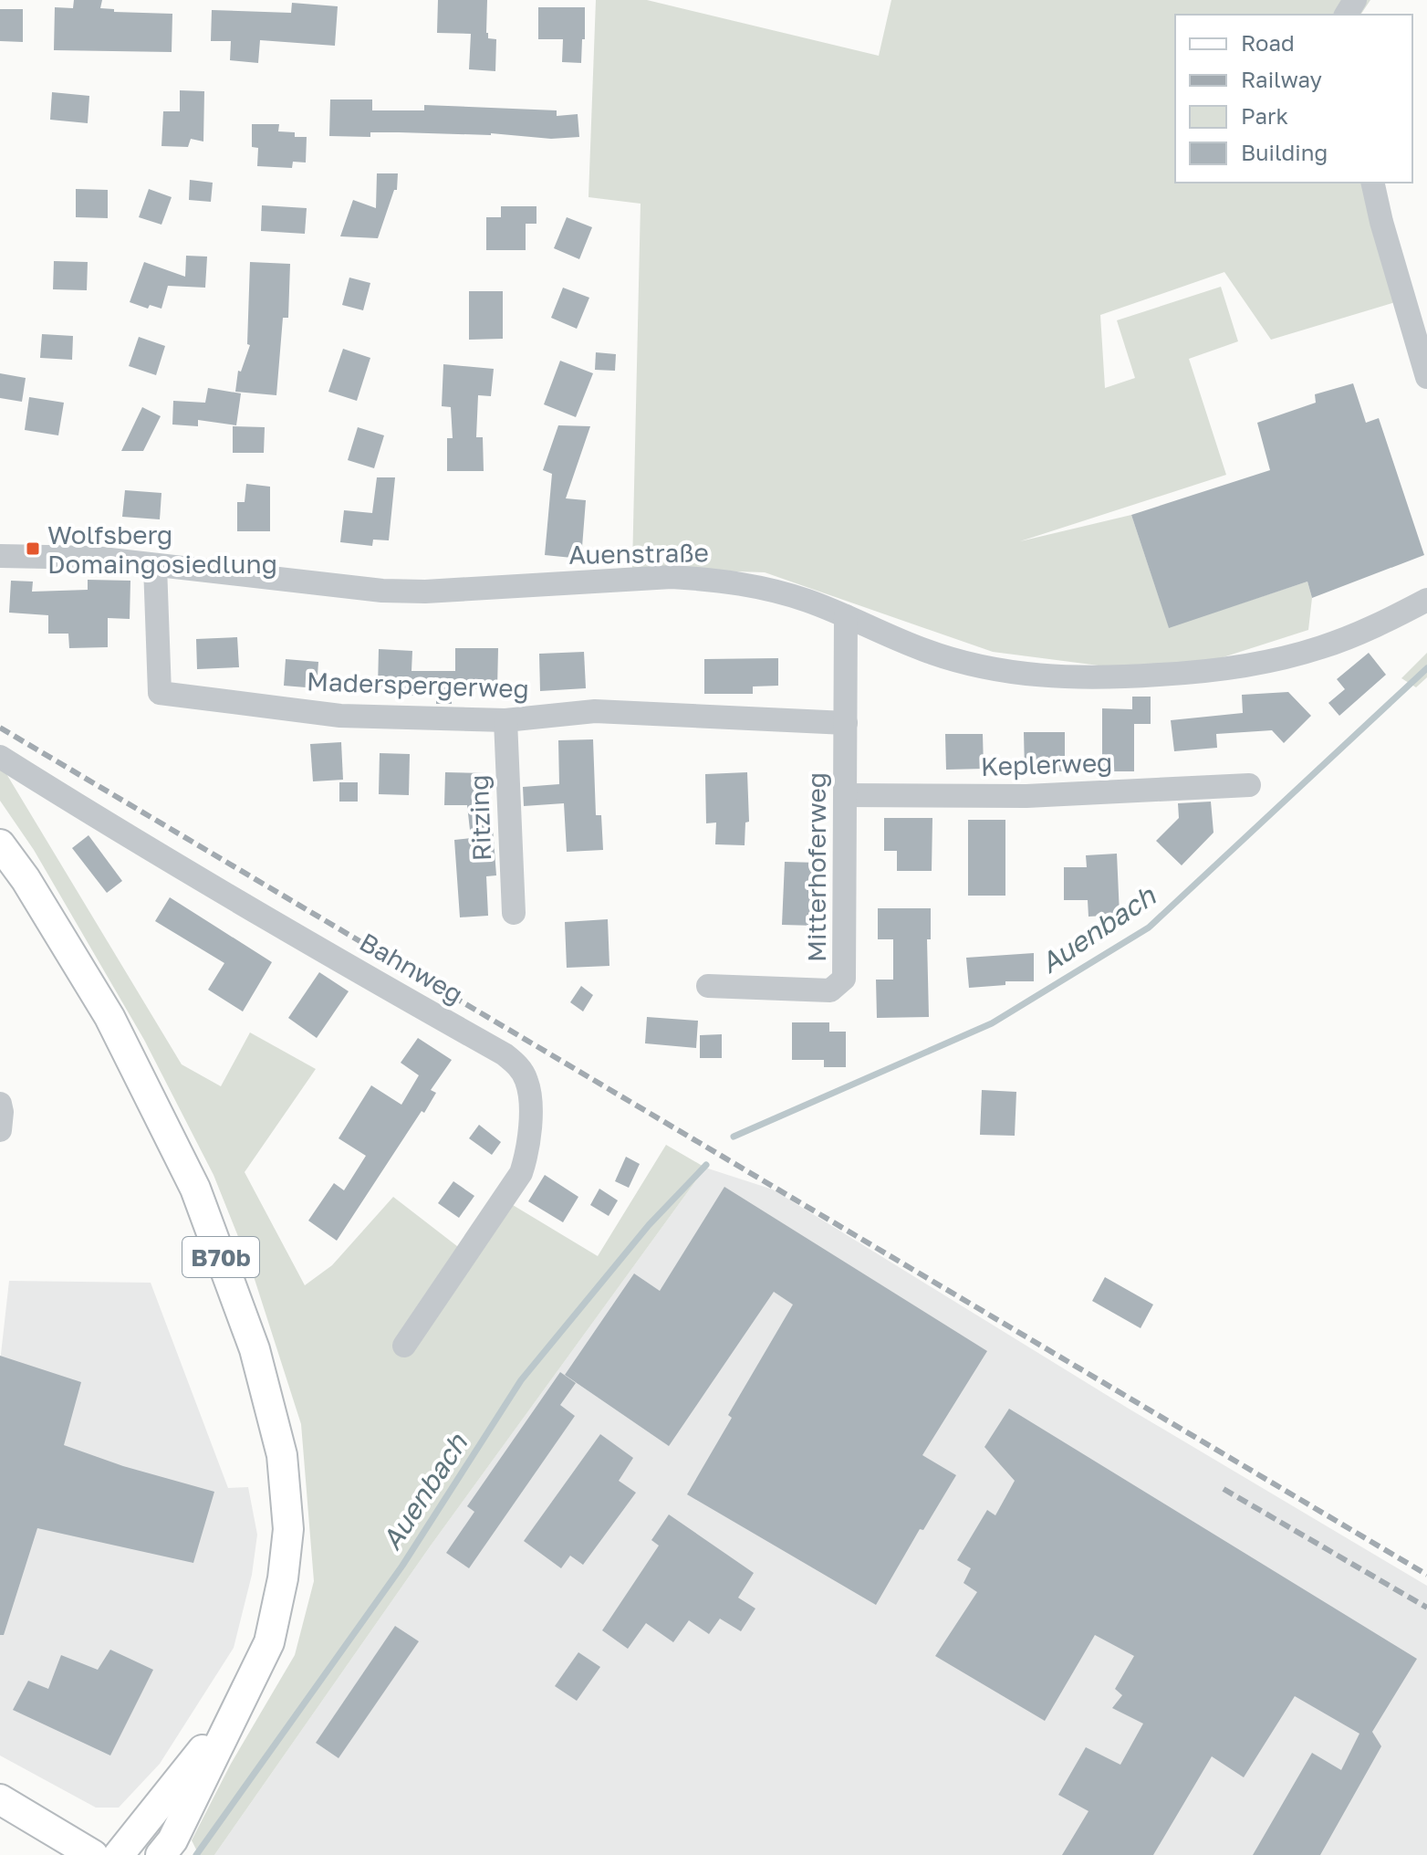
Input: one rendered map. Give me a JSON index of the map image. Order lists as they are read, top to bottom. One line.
{"streets":{"main road":["B70b"],"street":["Auenstraße","Maderspergerweg","Keplerweg","Ritzing","Mitterhoferweg","Bahnweg"]},"crossings":[["Auenstraße","Maderspergerweg"],["Auenstraße","Mitterhoferweg"],["Maderspergerweg","Ritzing"],["Maderspergerweg","Mitterhoferweg"],["Keplerweg","Mitterhoferweg"]],"water":["Auenbach"],"places":{"transit":["Wolfsberg Domaingosiedlung"]},"legend":["Road","Railway","Park","Building"]}
